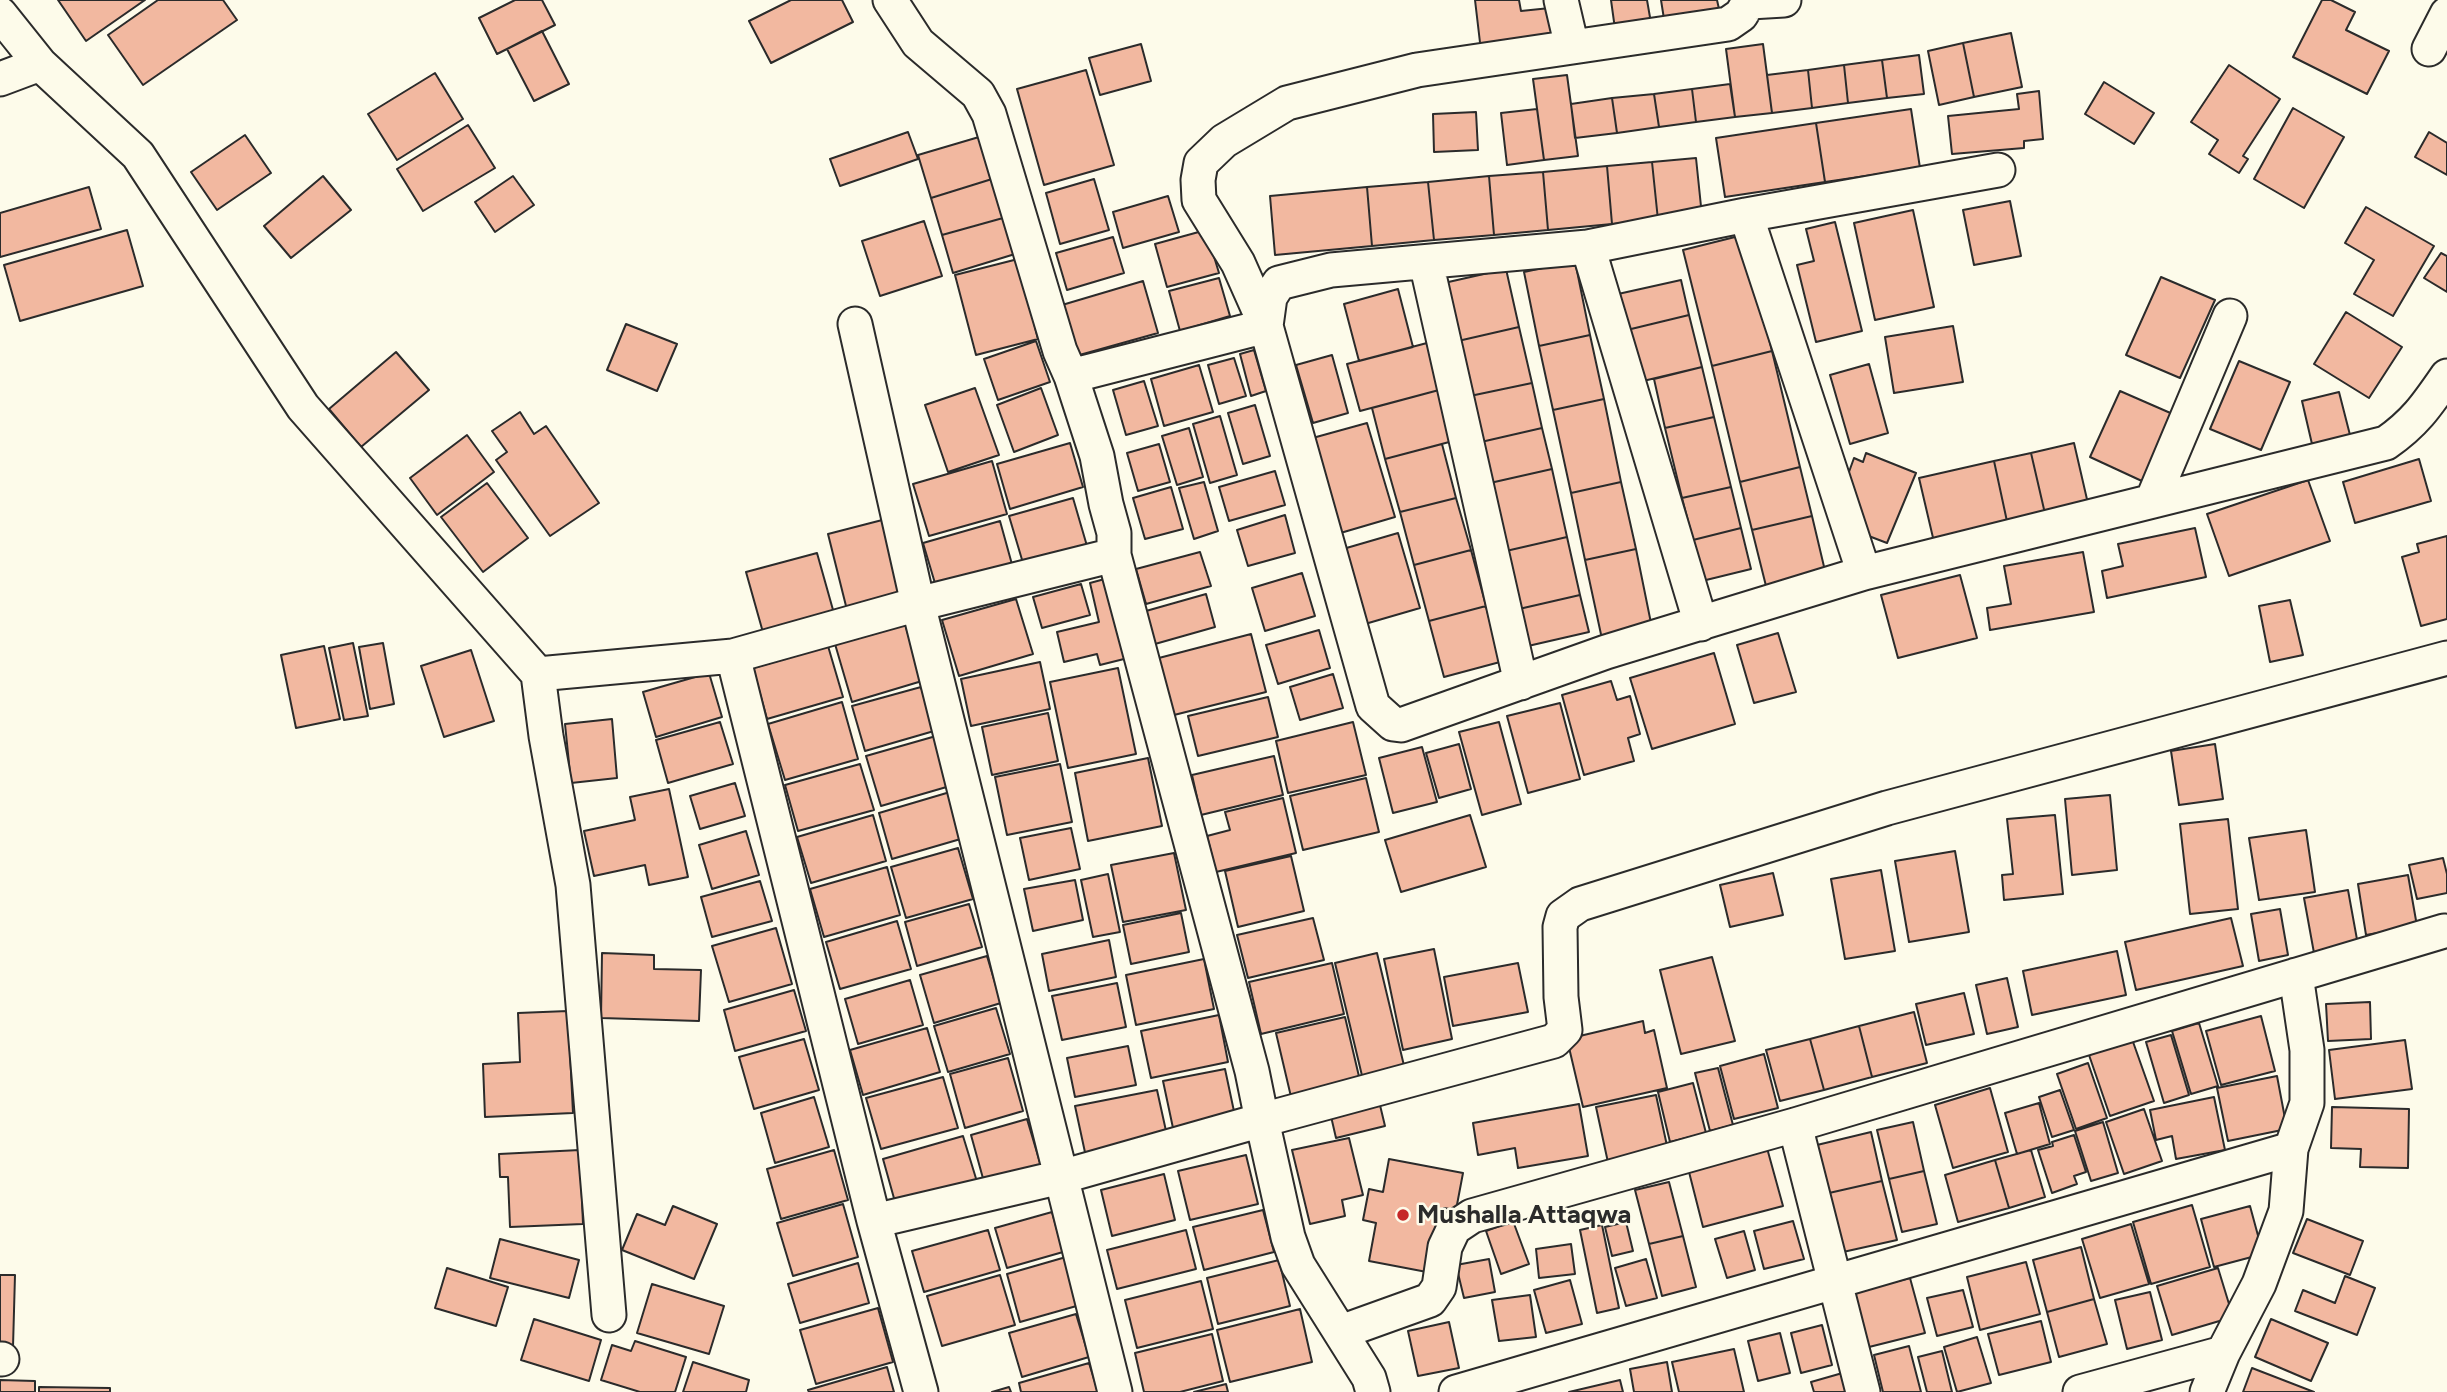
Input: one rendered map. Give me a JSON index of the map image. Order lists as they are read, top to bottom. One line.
{"places":["Mushalla Attaqwa"]}
